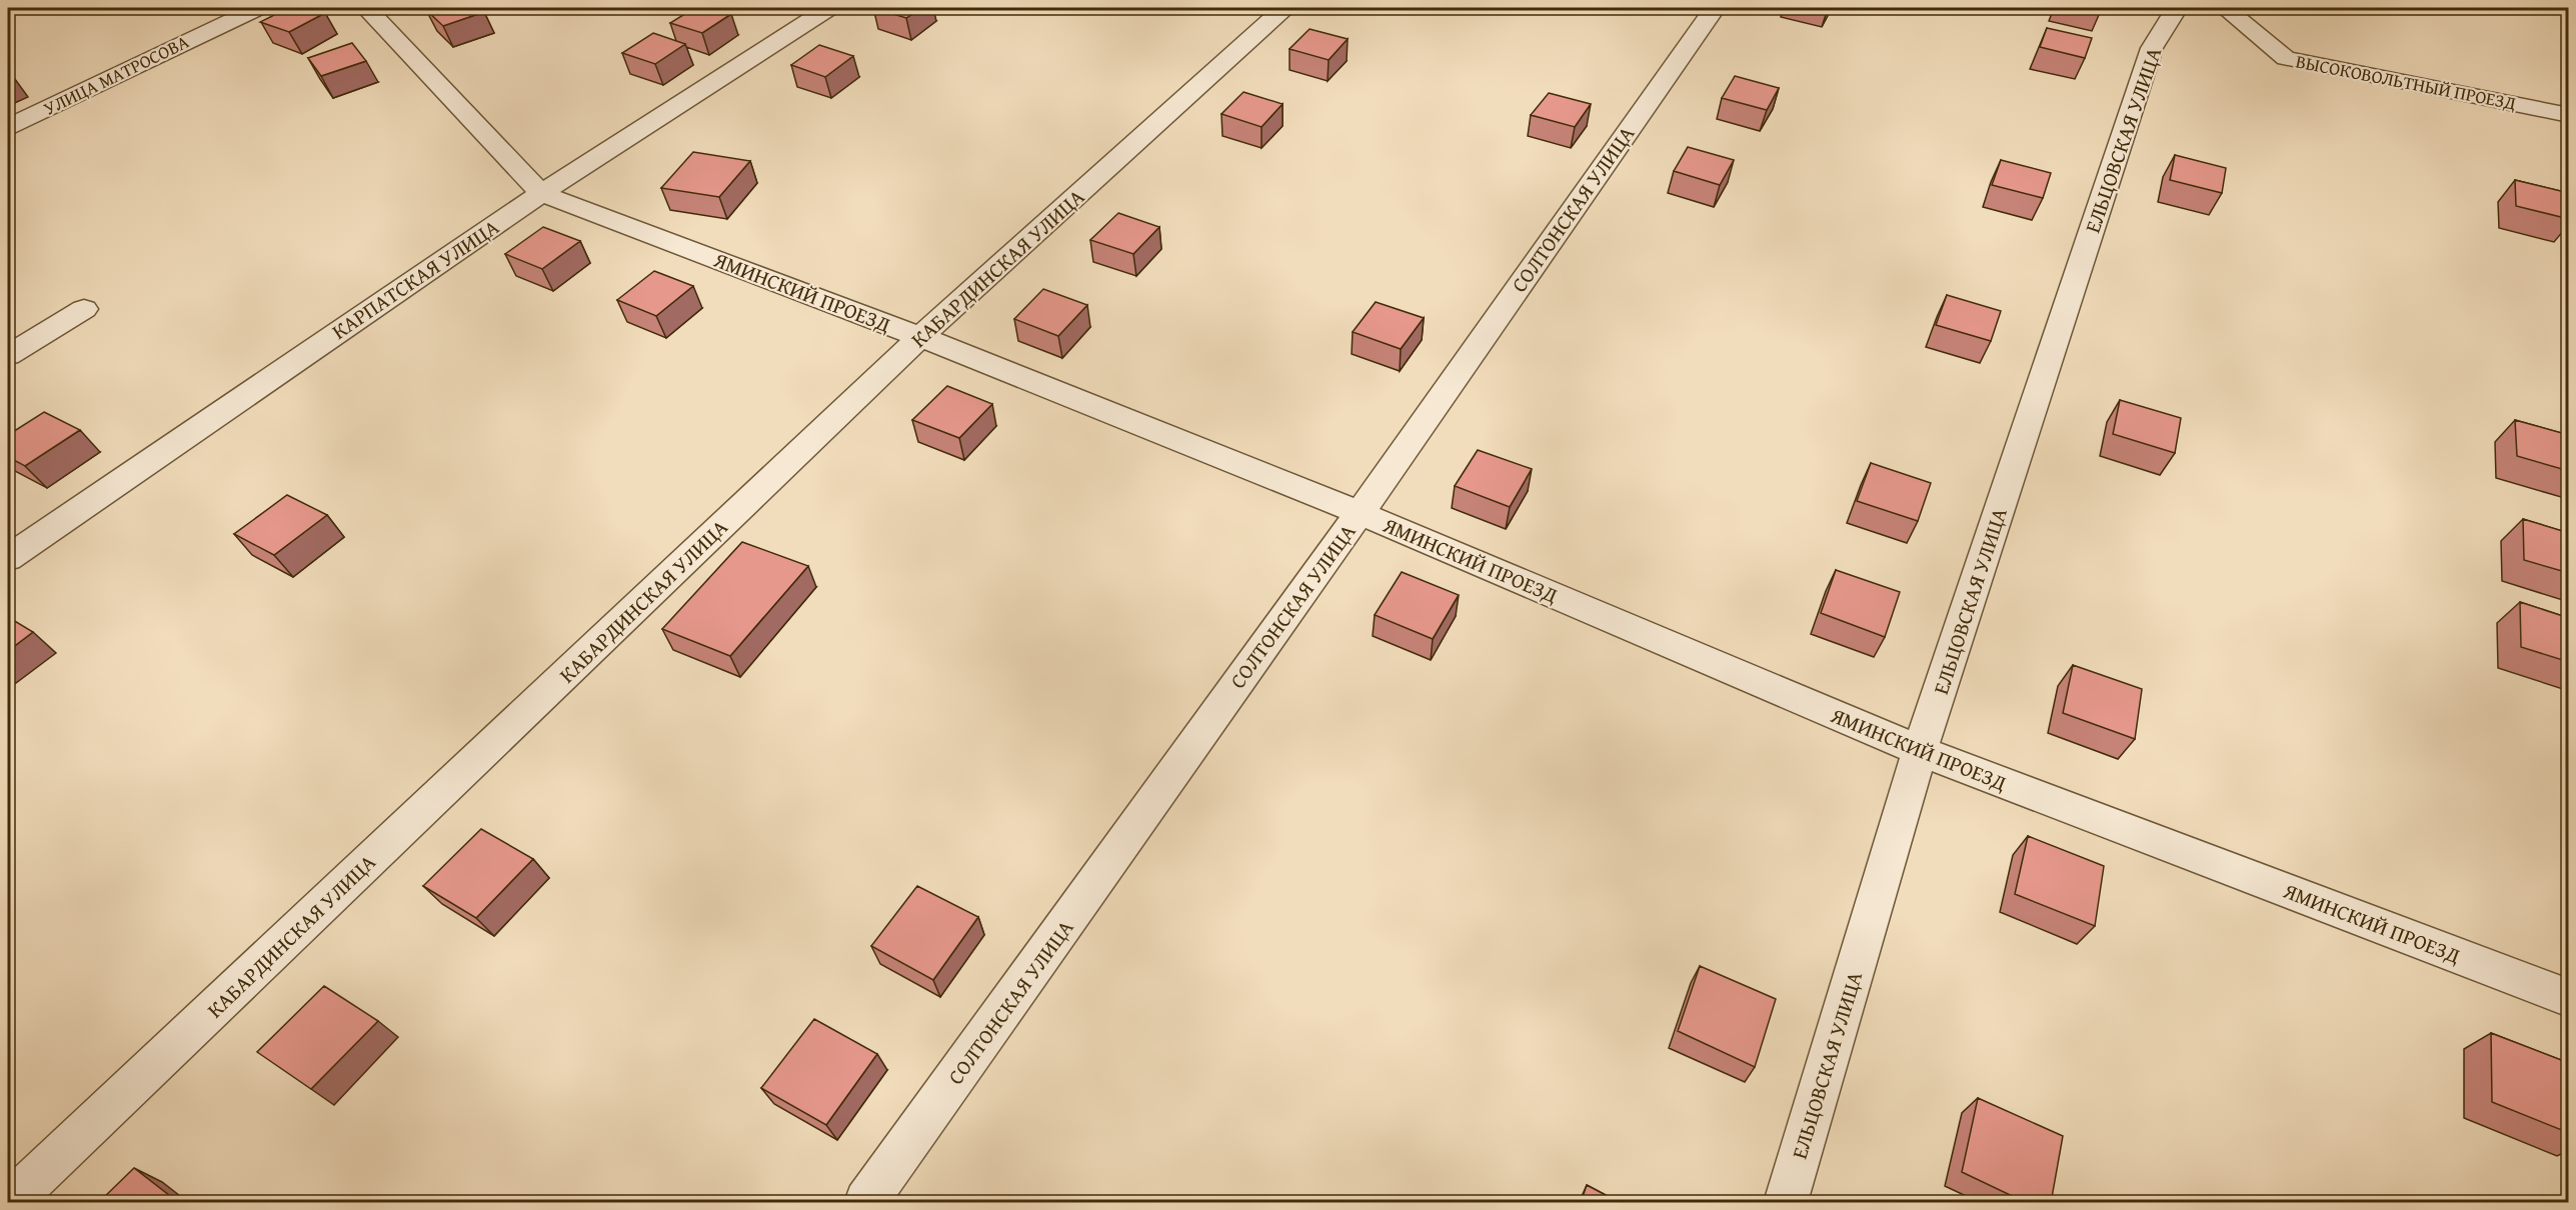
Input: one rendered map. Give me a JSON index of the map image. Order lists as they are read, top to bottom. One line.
{"streets":{"street":["УЛИЦА МАТРОСОВА","ВЫСОКОВОЛЬТНЫЙ ПРОЕЗД","ЕЛЬЦОВСКАЯ УЛИЦА","СОЛТОНСКАЯ УЛИЦА","КАБАРДИНСКАЯ УЛИЦА","КАРПАТСКАЯ УЛИЦА","ЯМИНСКИЙ ПРОЕЗД"]},"crossings":[["ЕЛЬЦОВСКАЯ УЛИЦА","ЯМИНСКИЙ ПРОЕЗД"],["СОЛТОНСКАЯ УЛИЦА","ЯМИНСКИЙ ПРОЕЗД"],["КАБАРДИНСКАЯ УЛИЦА","ЯМИНСКИЙ ПРОЕЗД"],["КАРПАТСКАЯ УЛИЦА","ЯМИНСКИЙ ПРОЕЗД"]]}
